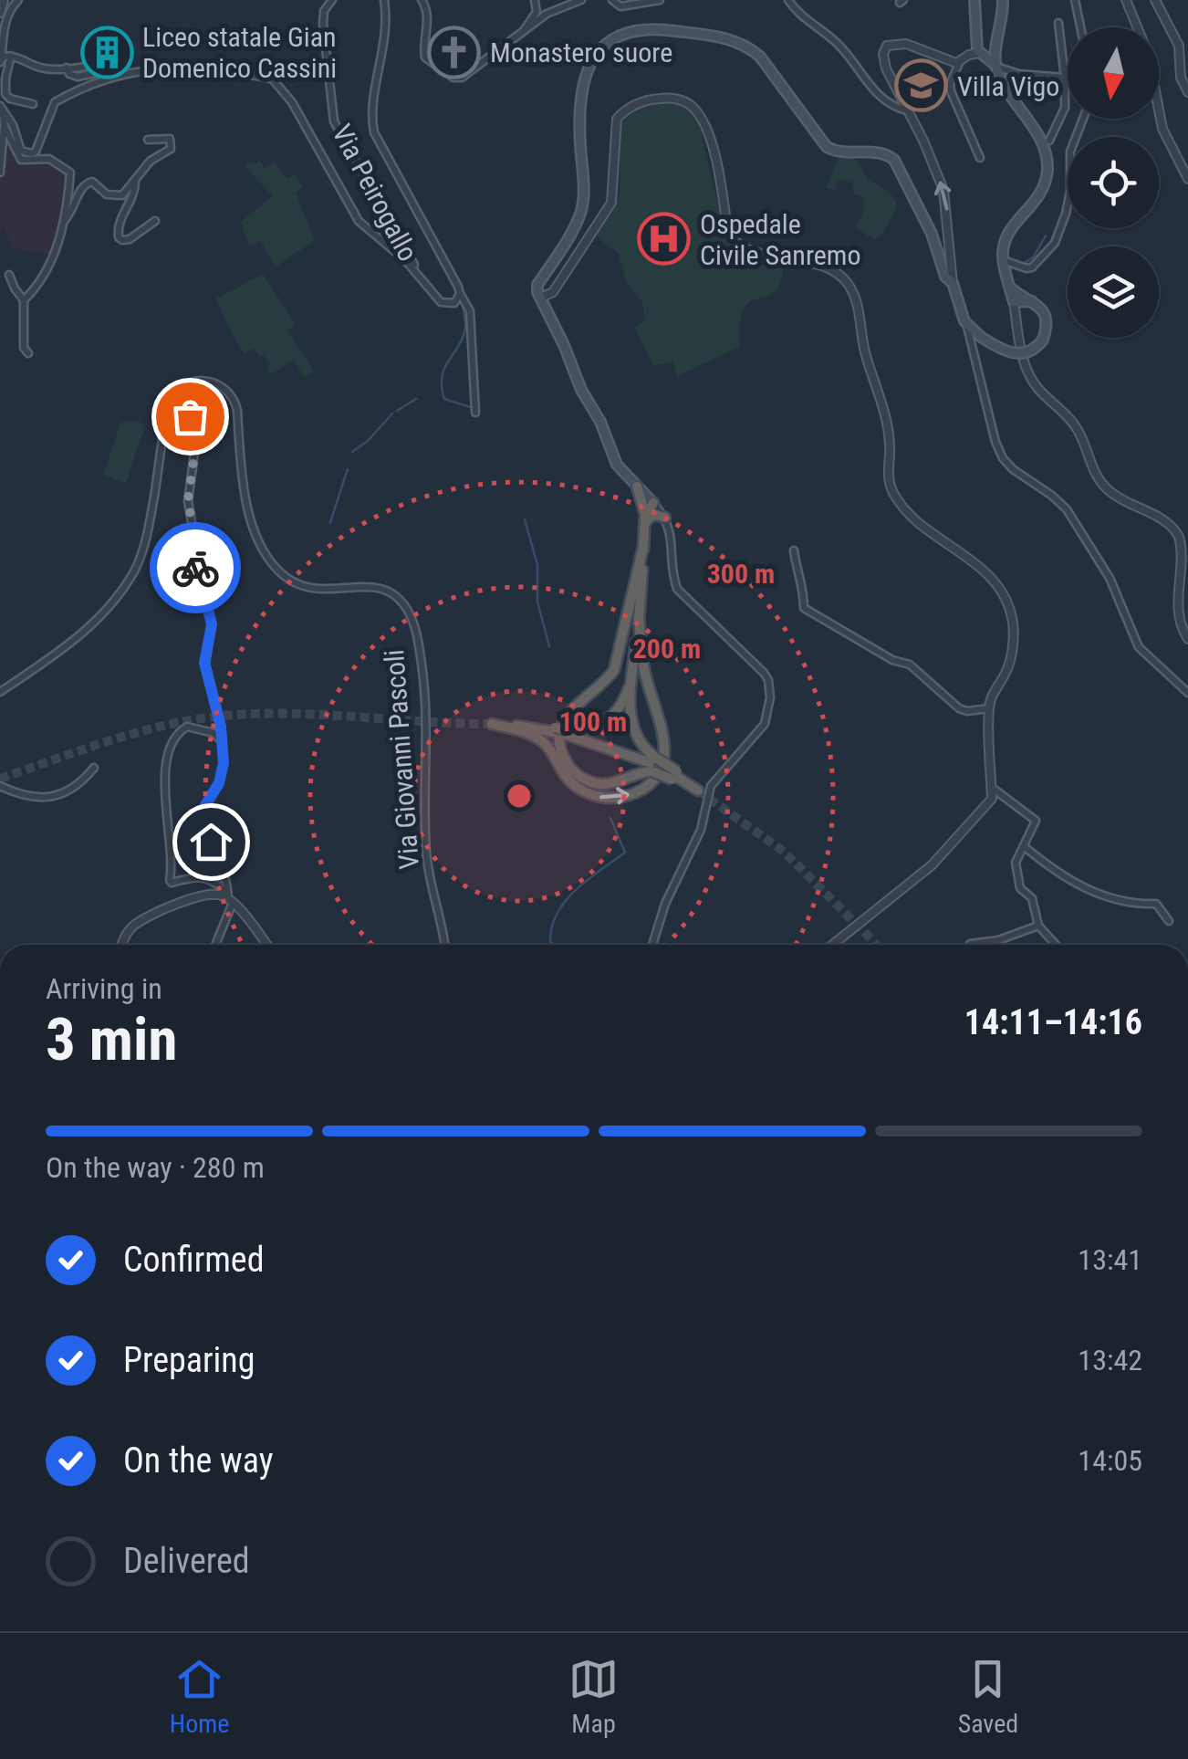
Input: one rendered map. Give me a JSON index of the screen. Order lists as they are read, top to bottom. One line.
{"streets":{"street":["Via Peirogallo","Via Giovanni Pascoli"]},"places":{"building":["Liceo statale Gian Domenico Cassini"],"church":["Monastero suore"],"school or university":["Villa Vigo"],"hospital":["Ospedale Civile Sanremo"]},"north":"bottom","page":{"heading":["3 min","Arriving in","14:11–14:16"],"bar":"On the way · 280 m","list":[["Confirmed","13:41"],["Preparing","13:42"],["On the way","14:05"],"Delivered"],"tabs":["Home","Map","Saved"]},"rings":["300 m","200 m","100 m"]}
